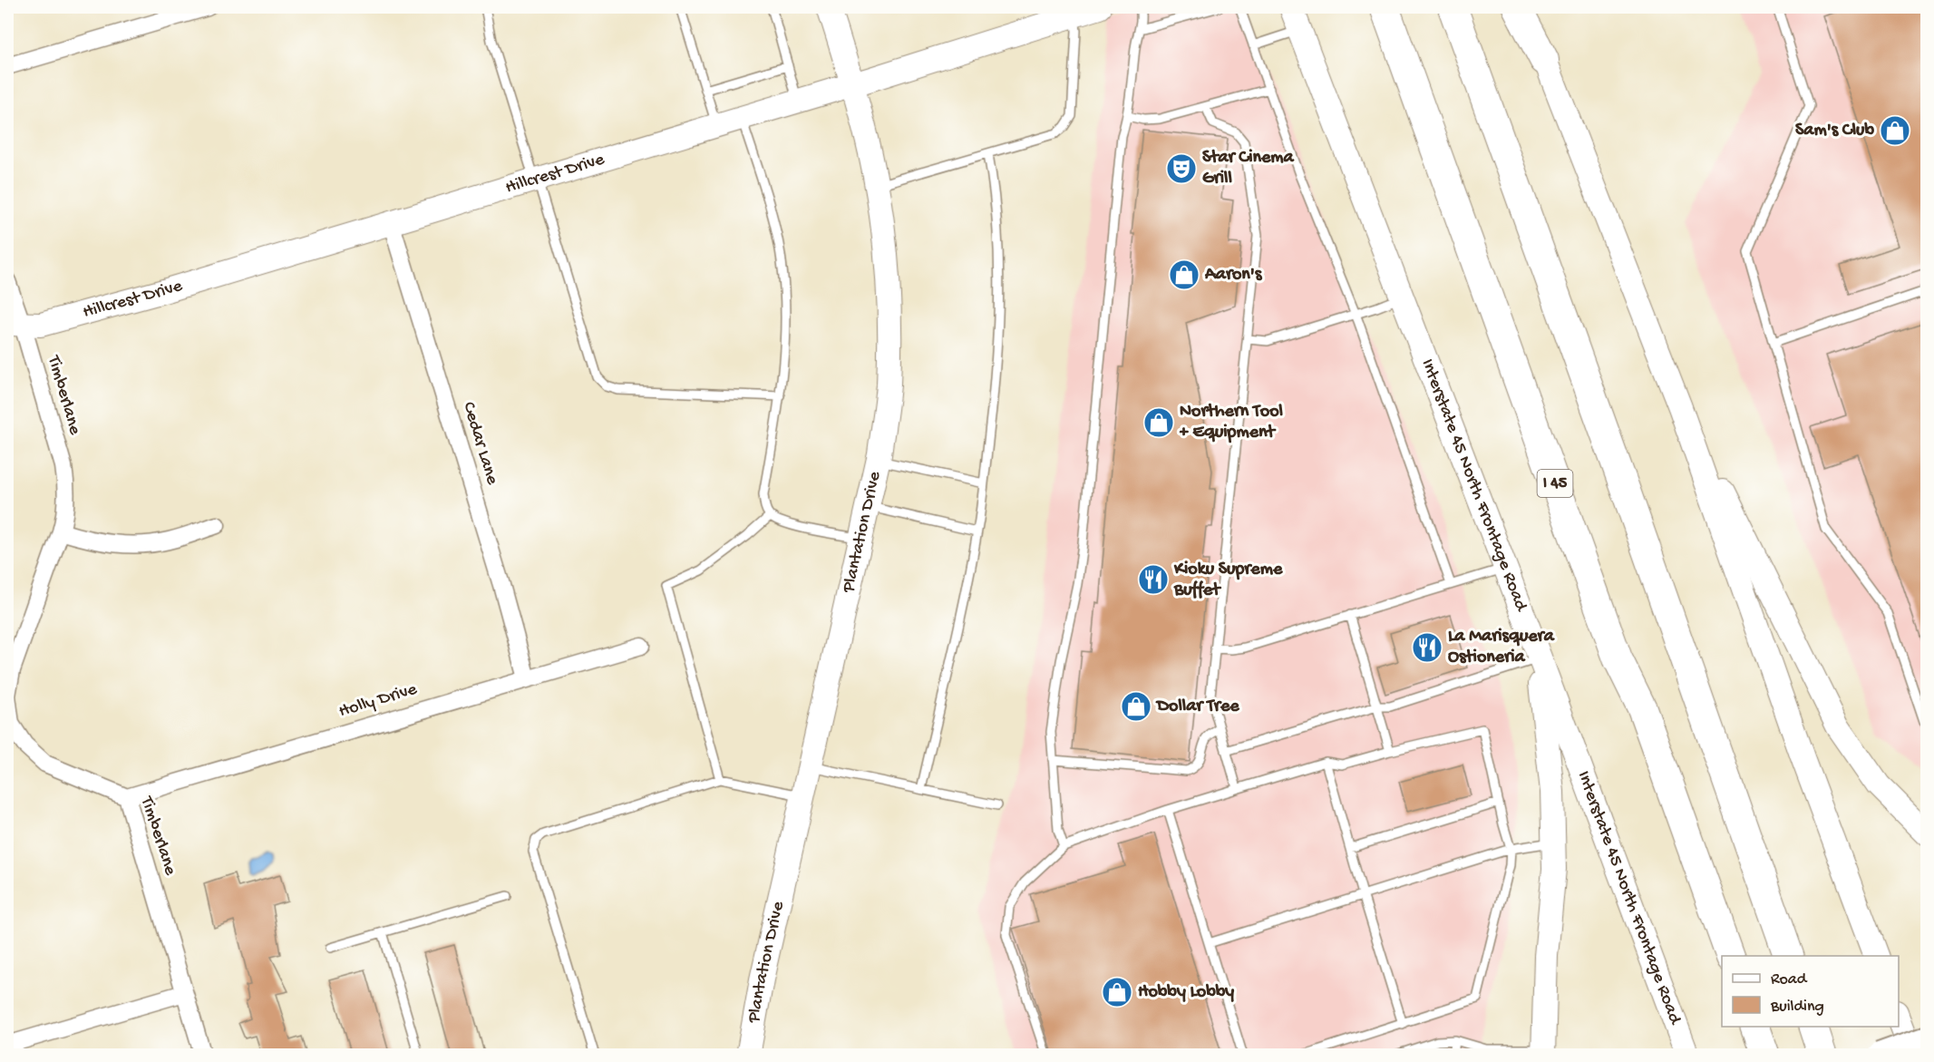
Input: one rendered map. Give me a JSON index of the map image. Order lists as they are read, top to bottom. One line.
{"streets":{"highway":["I 45"],"main road":["Hillcrest Drive","Interstate 45 North Frontage Road","Plantation Drive"],"street":["Timberlane","Cedar Lane","Holly Drive"]},"crossings":[["Hillcrest Drive","Timberlane"],["Hillcrest Drive","Cedar Lane"],["Hillcrest Drive","Plantation Drive"],["Timberlane","Holly Drive"],["Cedar Lane","Holly Drive"]],"places":{"shop":["Sam's Club","Aaron's","Northern Tool + Equipment","Dollar Tree","Hobby Lobby"],"theatre":["Star Cinema Grill"],"restaurant":["Kioku Supreme Buffet","La Marisquera Ostioneria"]},"legend":["Road","Building"]}
